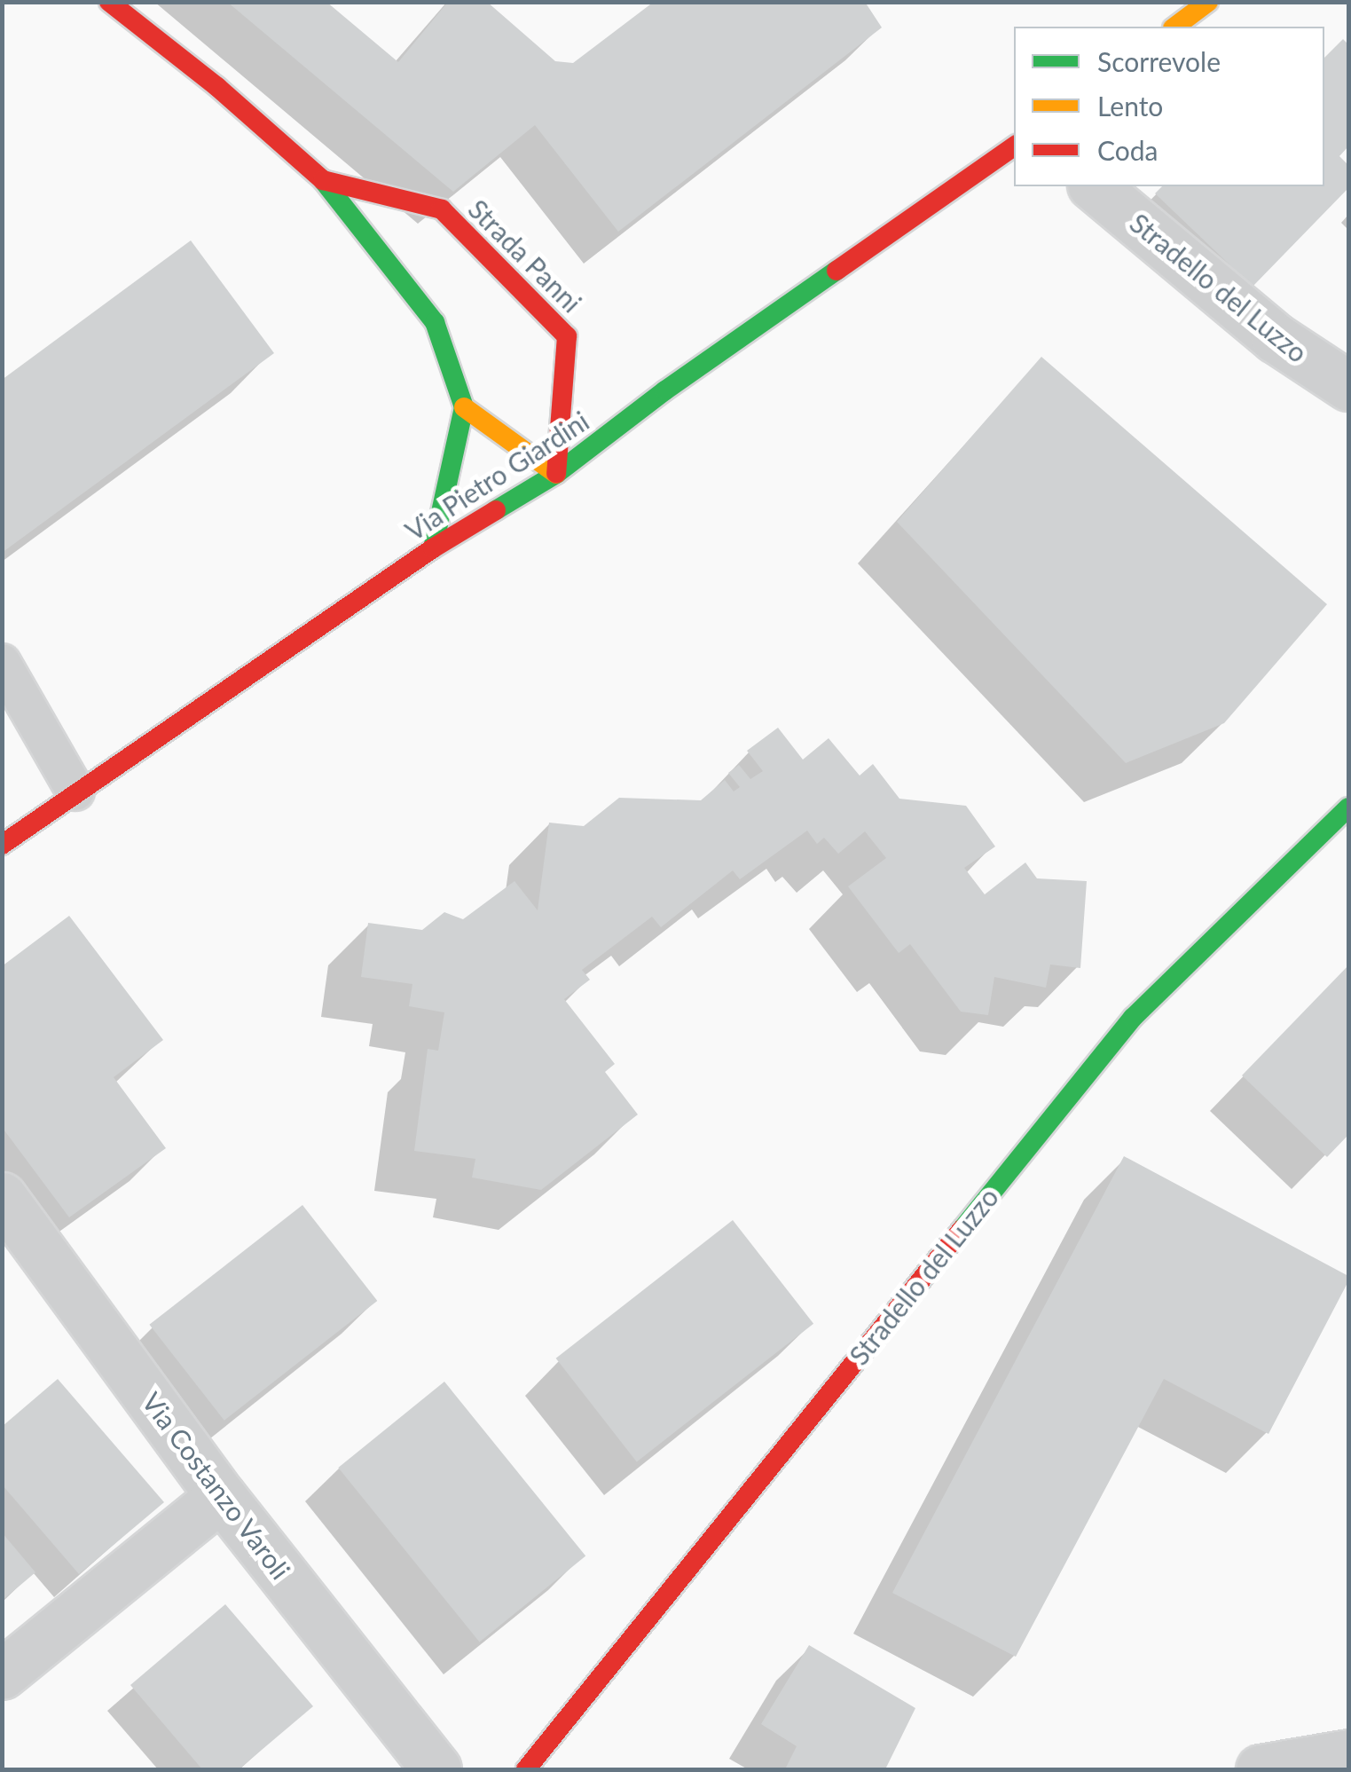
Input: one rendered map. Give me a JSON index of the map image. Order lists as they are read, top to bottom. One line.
{"streets":{"street":["Strada Panni","Stradello del Luzzo","Via Pietro Giardini","Via Costanzo Varoli"]},"crossings":[["Strada Panni","Via Pietro Giardini"]],"legend":["Scorrevole","Lento","Coda"]}
